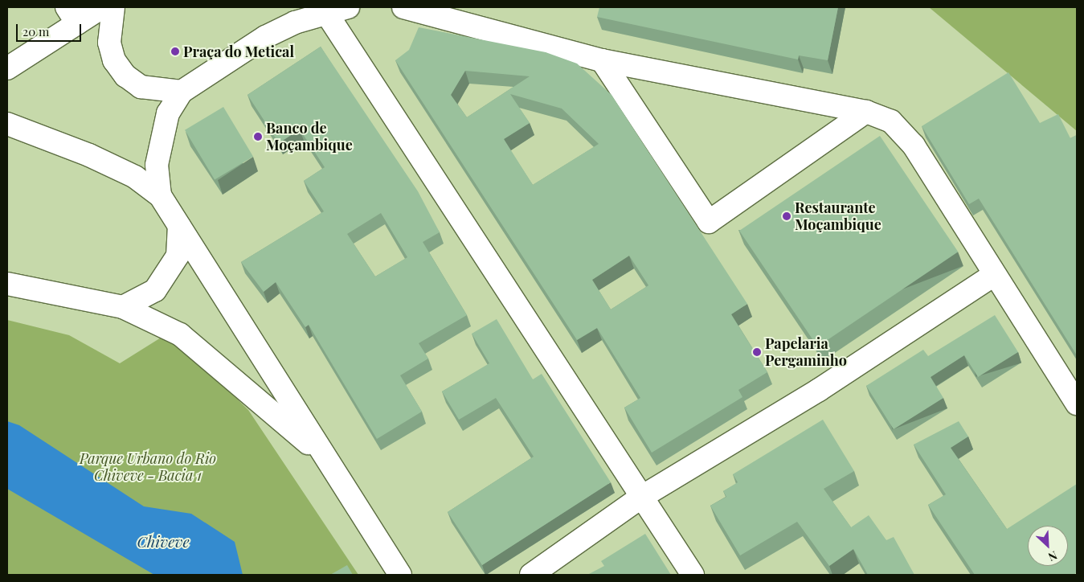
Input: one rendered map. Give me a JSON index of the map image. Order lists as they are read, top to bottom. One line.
{"water":["Chiveve"],"parks":["Parque Urbano do Rio Chiveve - Bacia 1"],"places":["Praça do Metical","Banco de Moçambique","Restaurante Moçambique","Papelaria Pergaminho"],"scale_bar":"20 m","north":"bottom right"}
